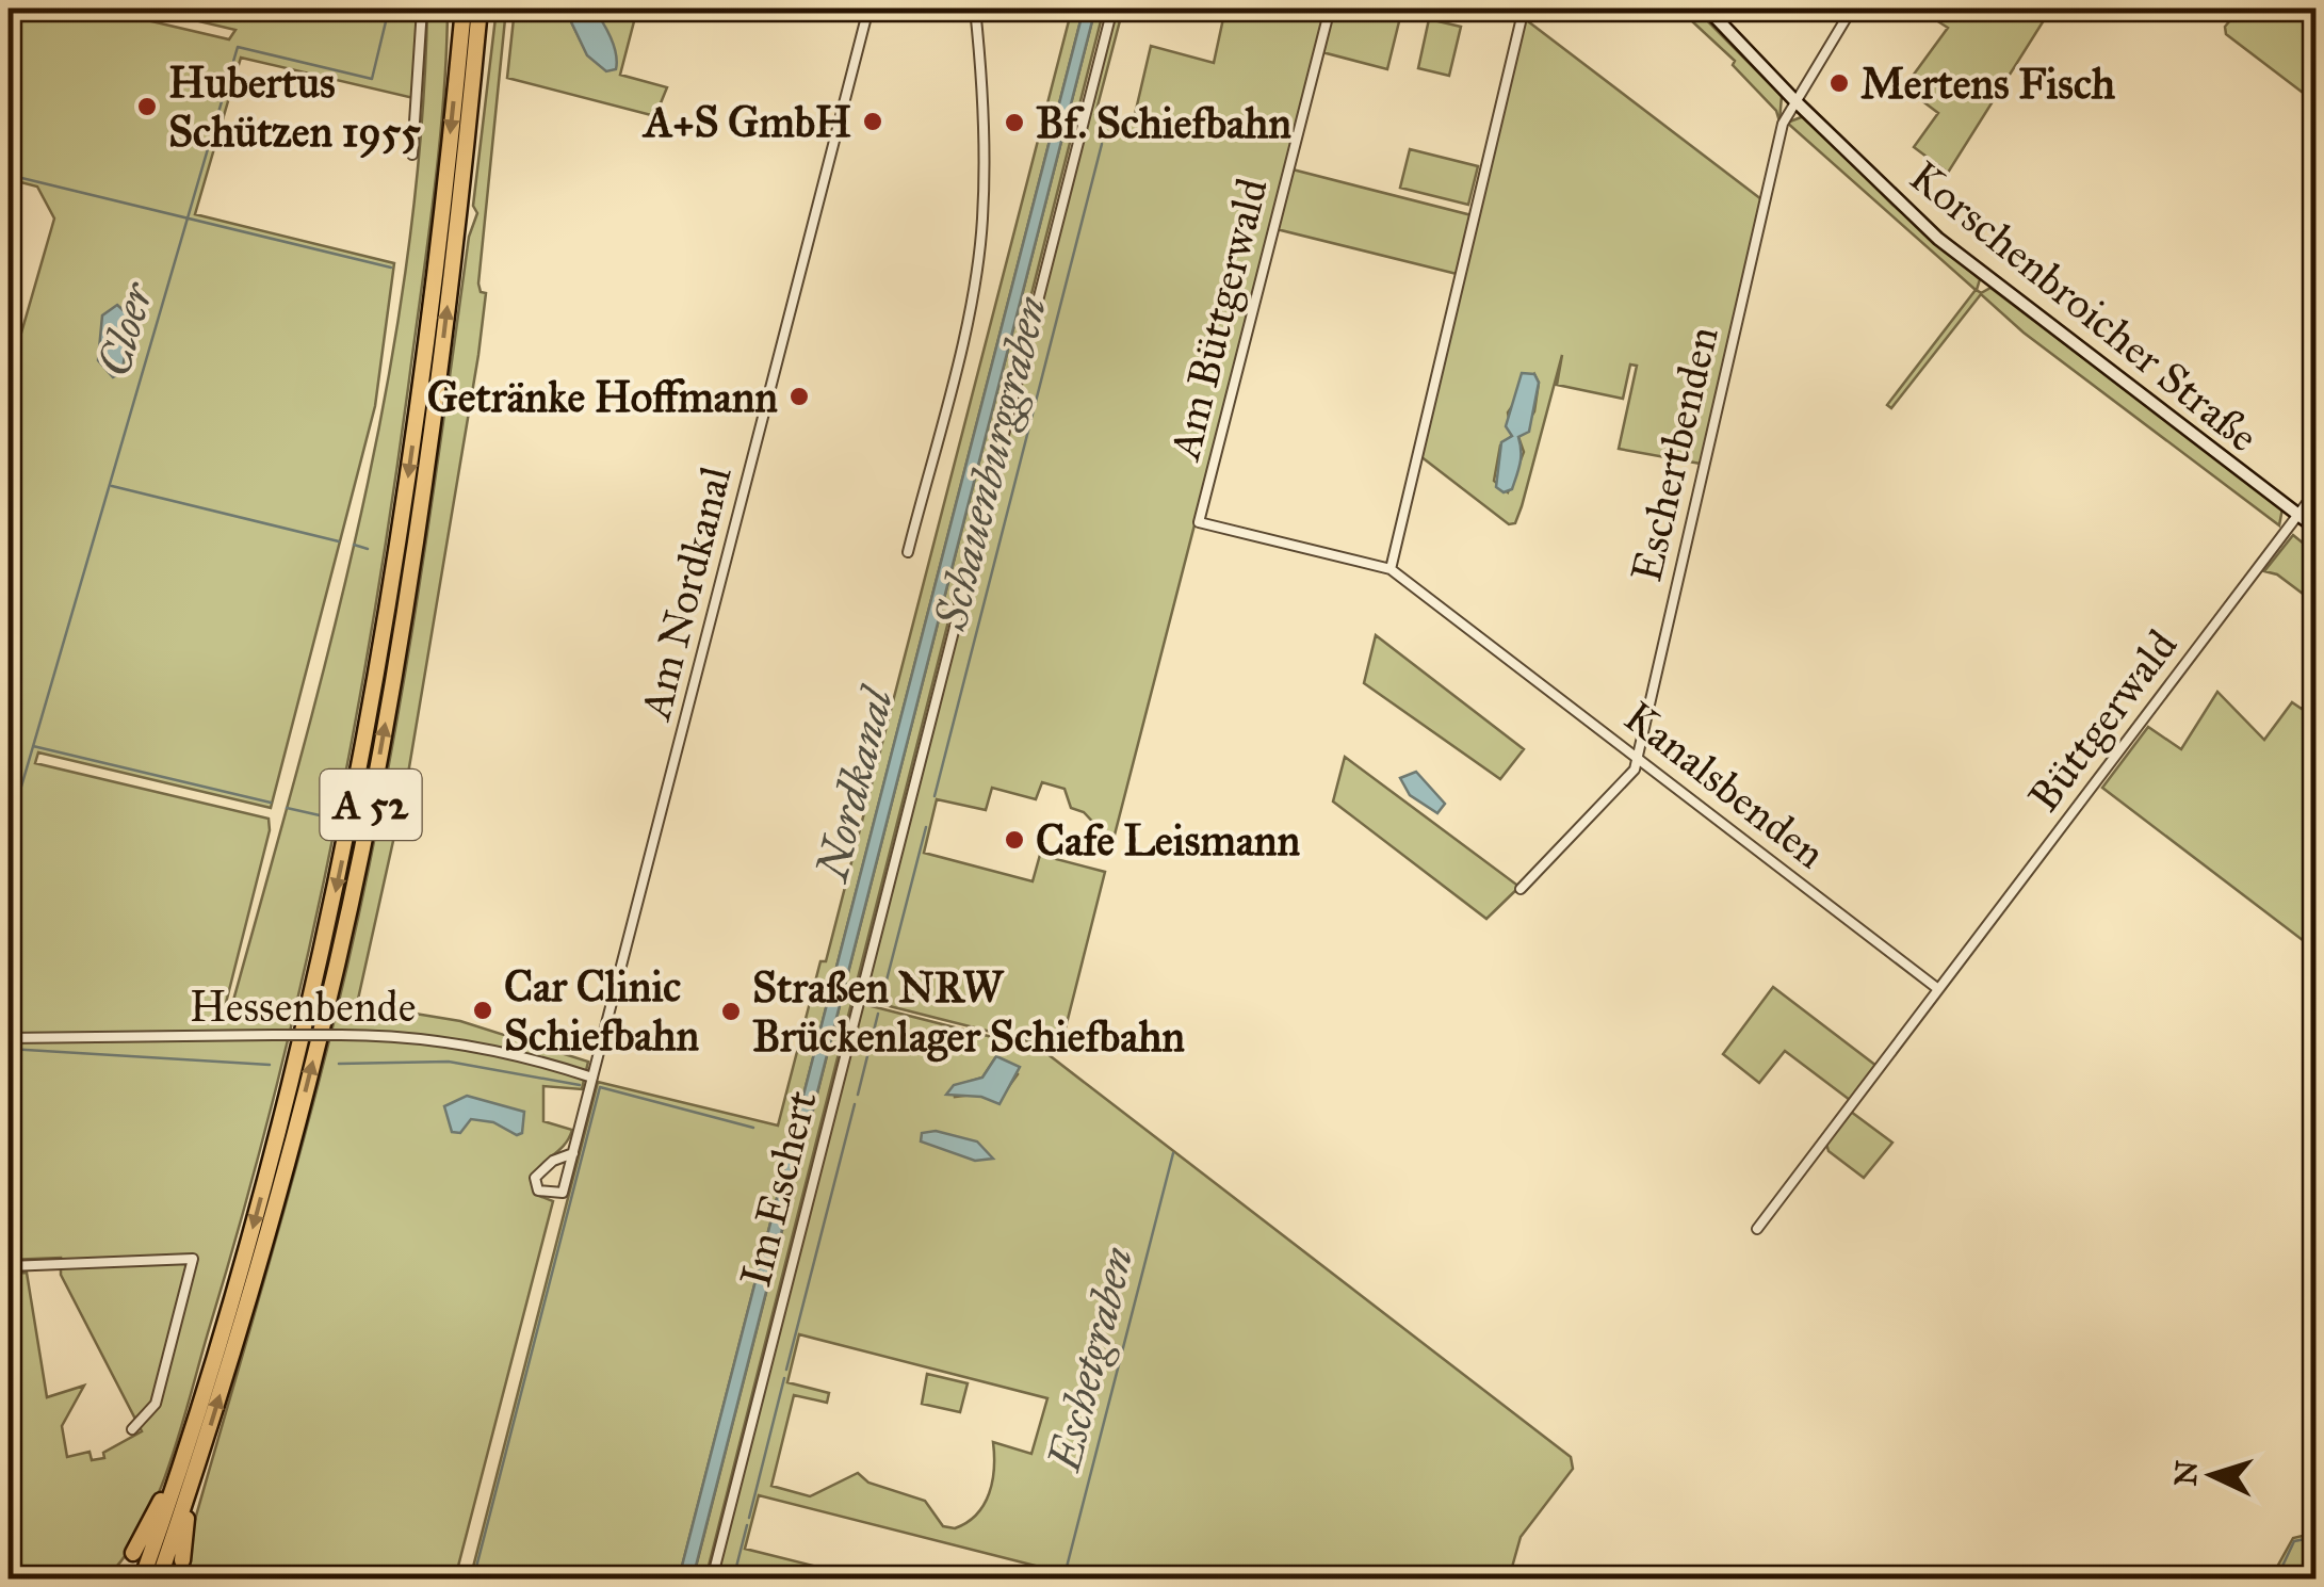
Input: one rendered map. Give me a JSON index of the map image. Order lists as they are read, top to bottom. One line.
{"streets":{"highway":["A 52"],"main road":["Korschenbroicher Straße"],"street":["Am Büttgerwald","Eschertbenden","Am Nordkanal","Büttgerwald","Kanalsbenden","Hessenbende","Im Eschert"]},"crossings":[["Korschenbroicher Straße","Eschertbenden"],["Korschenbroicher Straße","Büttgerwald"],["Am Büttgerwald","Kanalsbenden"],["Eschertbenden","Kanalsbenden"],["Am Nordkanal","Hessenbende"],["Büttgerwald","Kanalsbenden"]],"water":["Cloer","Schauenburggraben","Nordkanal","Eschetgraben"],"places":["Mertens Fisch","Hubertus Schützen 1955","A+S GmbH","Bf. Schiefbahn","Getränke Hoffmann","Cafe Leismann","Car Clinic Schiefbahn","Straßen NRW Brückenlager Schiefbahn"],"north":"left"}
